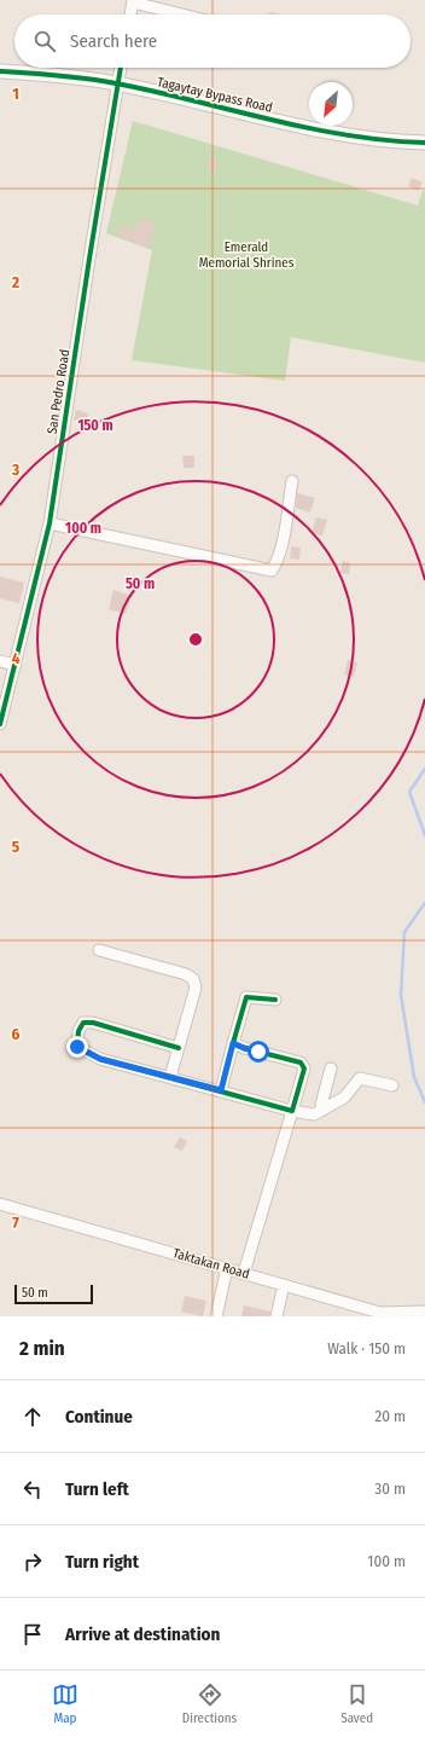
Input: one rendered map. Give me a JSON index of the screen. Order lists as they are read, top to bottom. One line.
{"streets":{"main road":["Tagaytay Bypass Road"],"street":["San Pedro Road","Taktakan Road"]},"crossings":[["Tagaytay Bypass Road","San Pedro Road"]],"parks":["Emerald Memorial Shrines"],"scale_bar":"50 m","north":"bottom left","page":{"search":"Search here","scale":"50 m","heading":["2 min","Walk · 150 m"],"list":[["Continue","20 m"],["Turn left","30 m"],["Turn right","100 m"],"Arrive at destination"],"nav":["Map","Directions","Saved"]},"grid":{"rows":["1","2","3","4","5","6","7"]},"rings":["150 m","100 m","50 m"]}
